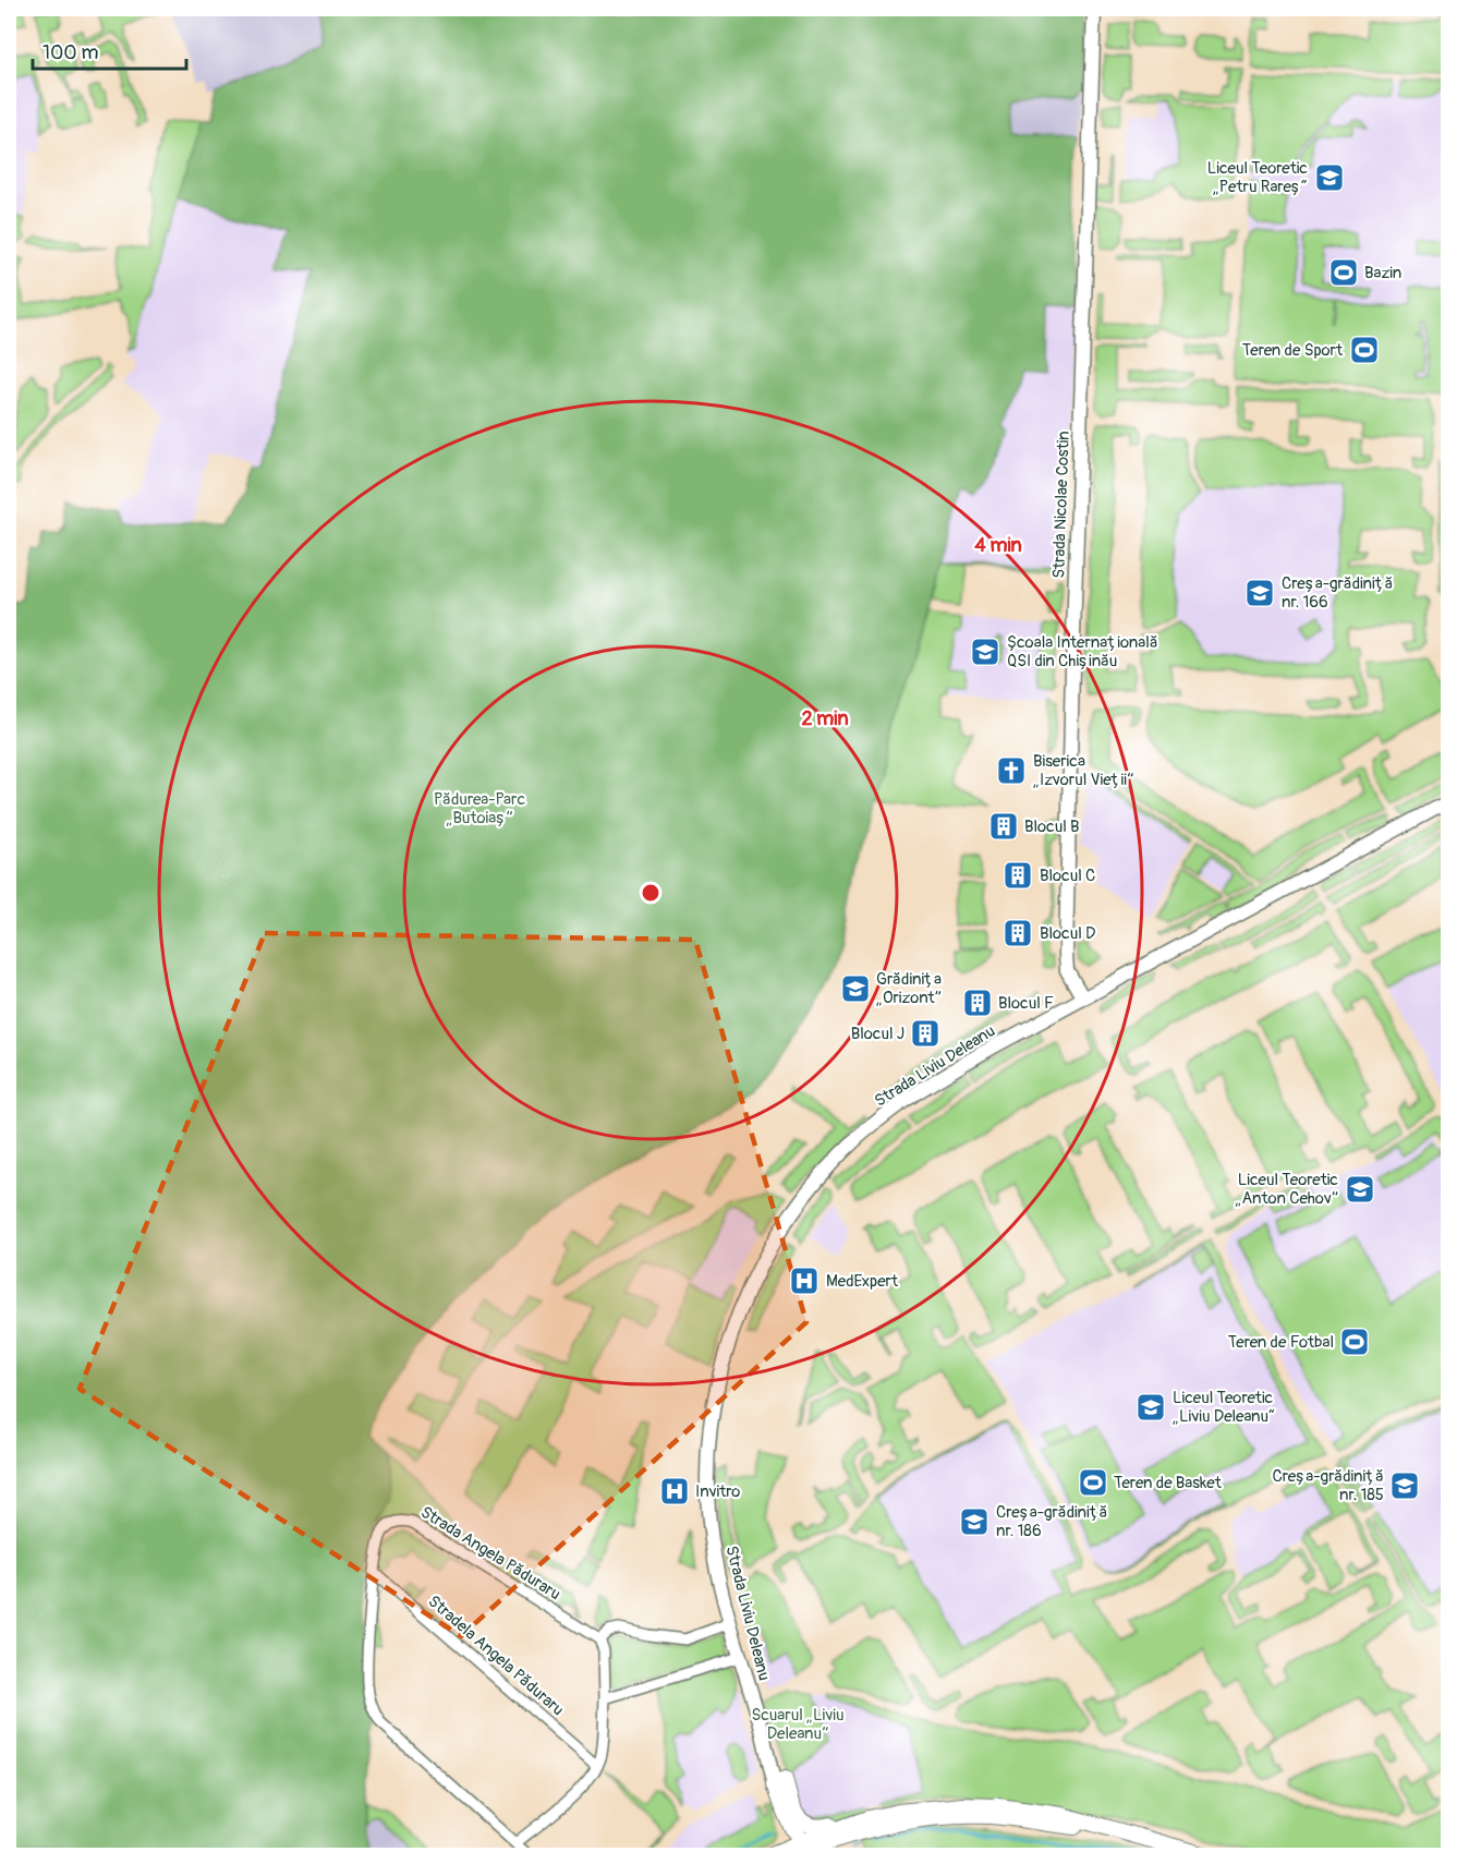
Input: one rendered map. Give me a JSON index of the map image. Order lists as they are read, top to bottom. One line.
{"streets":{"main road":["Strada Nicolae Costin","Strada Liviu Deleanu"],"street":["Strada Angela Păduraru","Stradela Angela Păduraru"]},"crossings":[["Strada Nicolae Costin","Strada Liviu Deleanu"],["Strada Angela Păduraru","Stradela Angela Păduraru"]],"parks":["Pădurea-Parc „Butoiaș”","Scuarul „Liviu Deleanu”"],"places":{"school or university":["Liceul Teoretic „Petru Rareș“","Creșa-grădiniță nr. 166","Școala Internațională QSI din Chișinău","Grădinița „Orizont”","Liceul Teoretic „Anton Cehov”","Liceul Teoretic „Liviu Deleanu“","Creșa-grădiniță nr. 185","Creșa-grădiniță nr. 186"],"sports":["Bazin","Teren de Sport","Teren de Fotbal","Teren de Basket"],"church":["Biserica „Izvorul Vieții”"],"building":["Blocul B","Blocul C","Blocul D","Blocul F","Blocul J"],"hospital":["MedExpert","Invitro"]},"scale_bar":"100 m","rings":["4 min","2 min"]}
